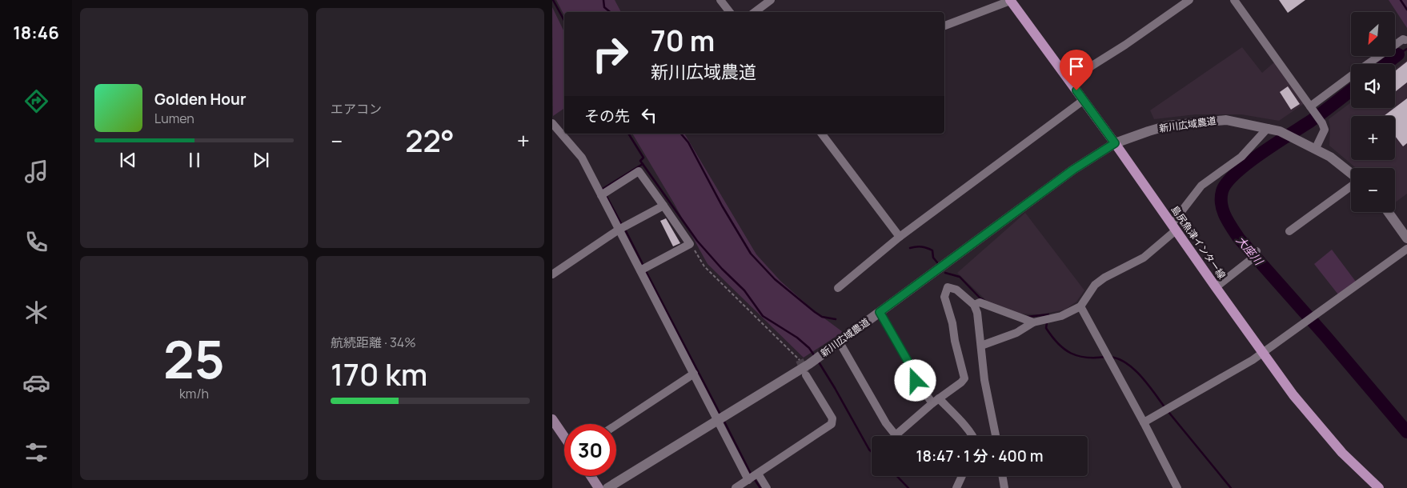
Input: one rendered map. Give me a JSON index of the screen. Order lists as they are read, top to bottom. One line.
{"streets":{"main road":["島尻魚津インター線"],"street":["新川広域農道"]},"crossings":[["新川広域農道","島尻魚津インター線"]],"water":["大座川"],"north":"bottom left","page":{"tabs":"18:46","tile":["エアコン",["25","km/h"],["航続距離 · 34%","170 km"]],"map_buttons":["+","−"],"turn":["70 m","新川広域農道"],"song":["Golden Hour","Lumen"],"then":"その先","heat":["−","22°","+"],"limit":"30","trip":"18:47 · 1 分 · 400 m"}}
